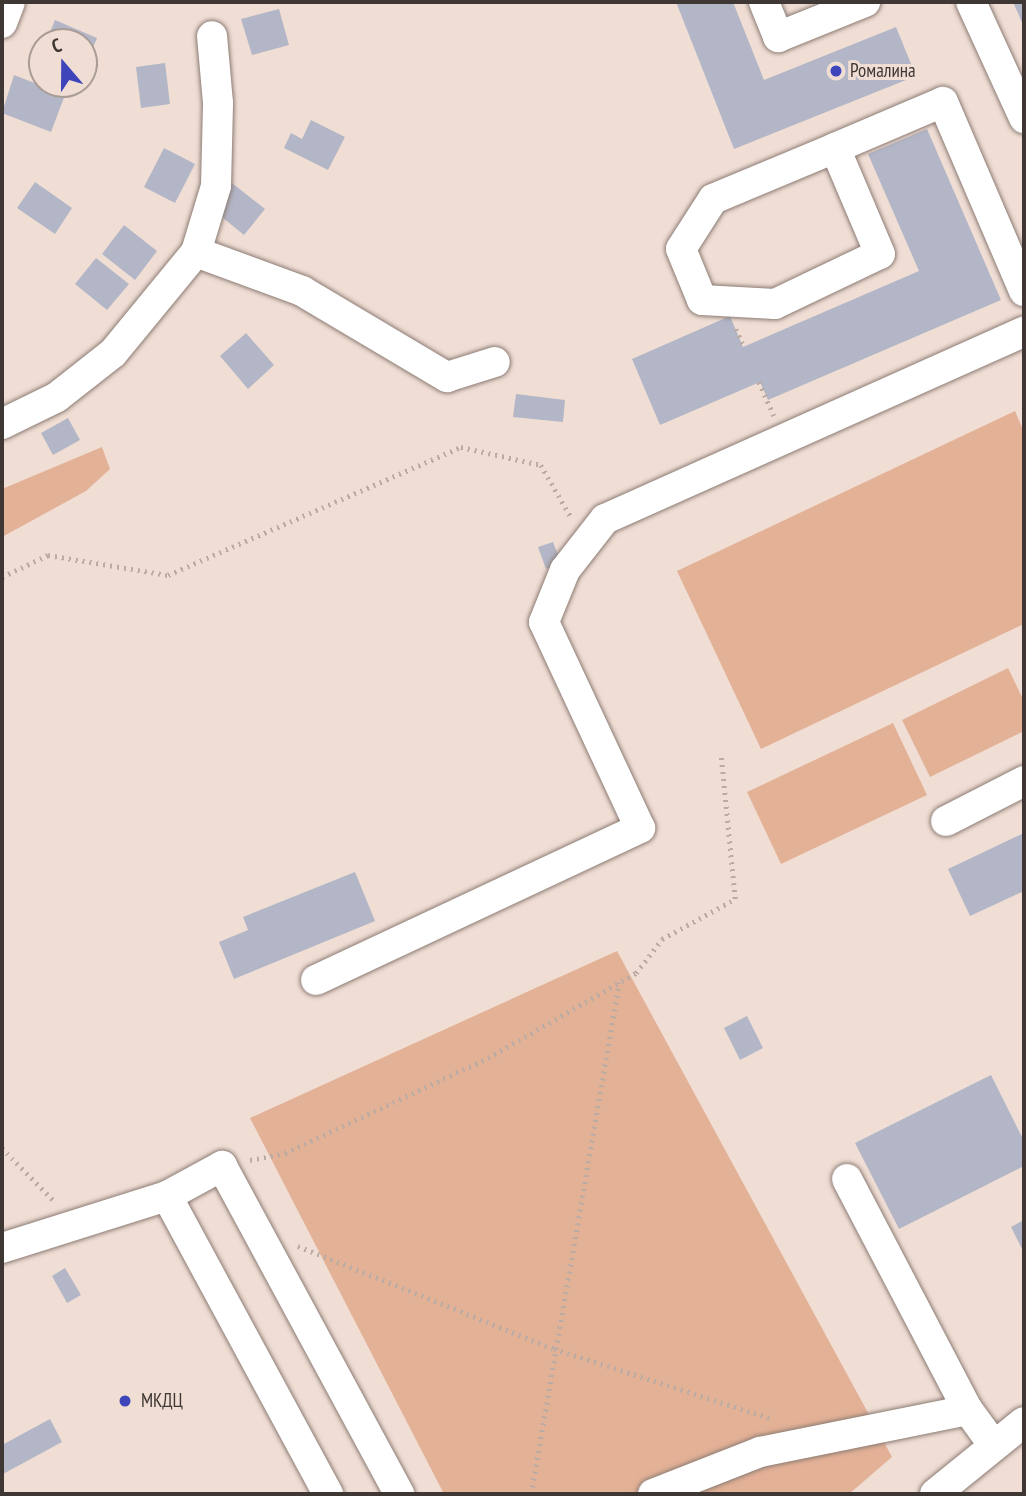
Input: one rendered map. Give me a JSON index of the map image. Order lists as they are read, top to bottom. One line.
{"places":["Ромалина","МКДЦ"],"north":"top"}
